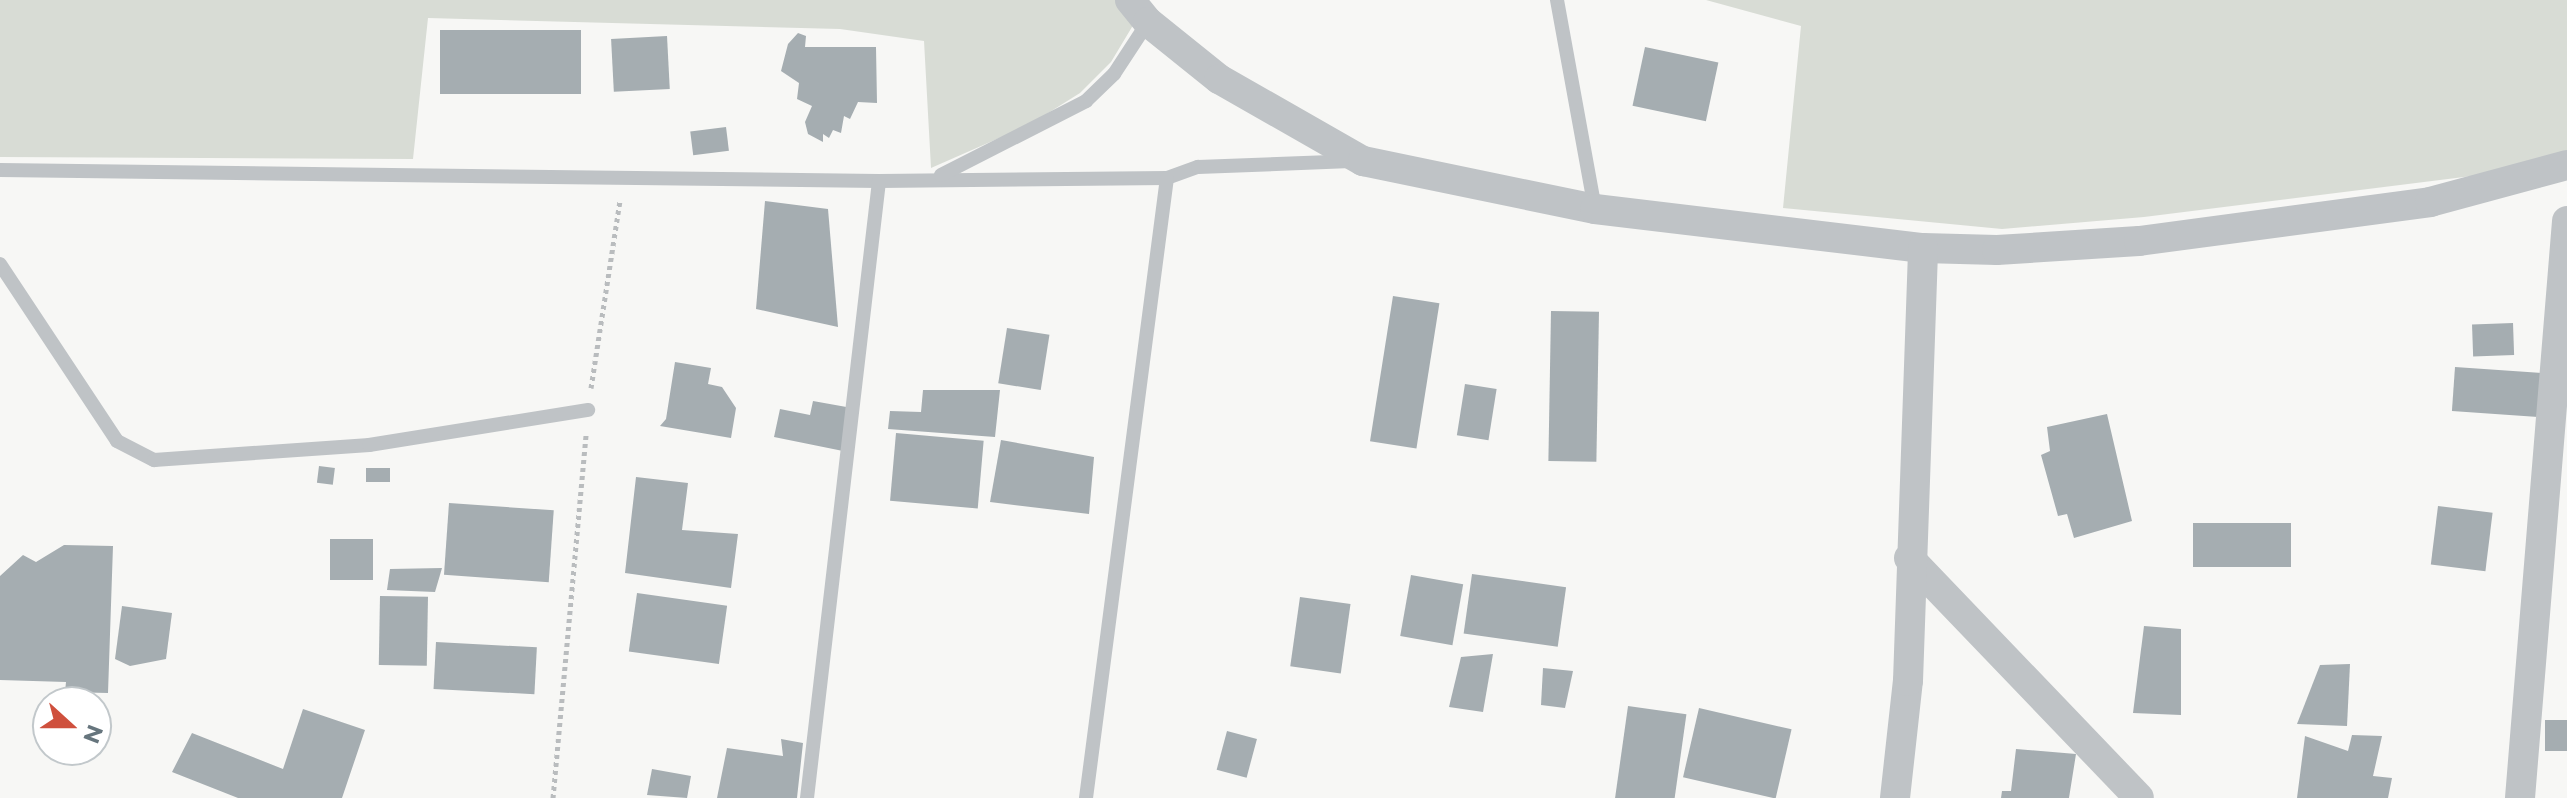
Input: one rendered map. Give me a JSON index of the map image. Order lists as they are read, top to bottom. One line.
{"north":"right"}
